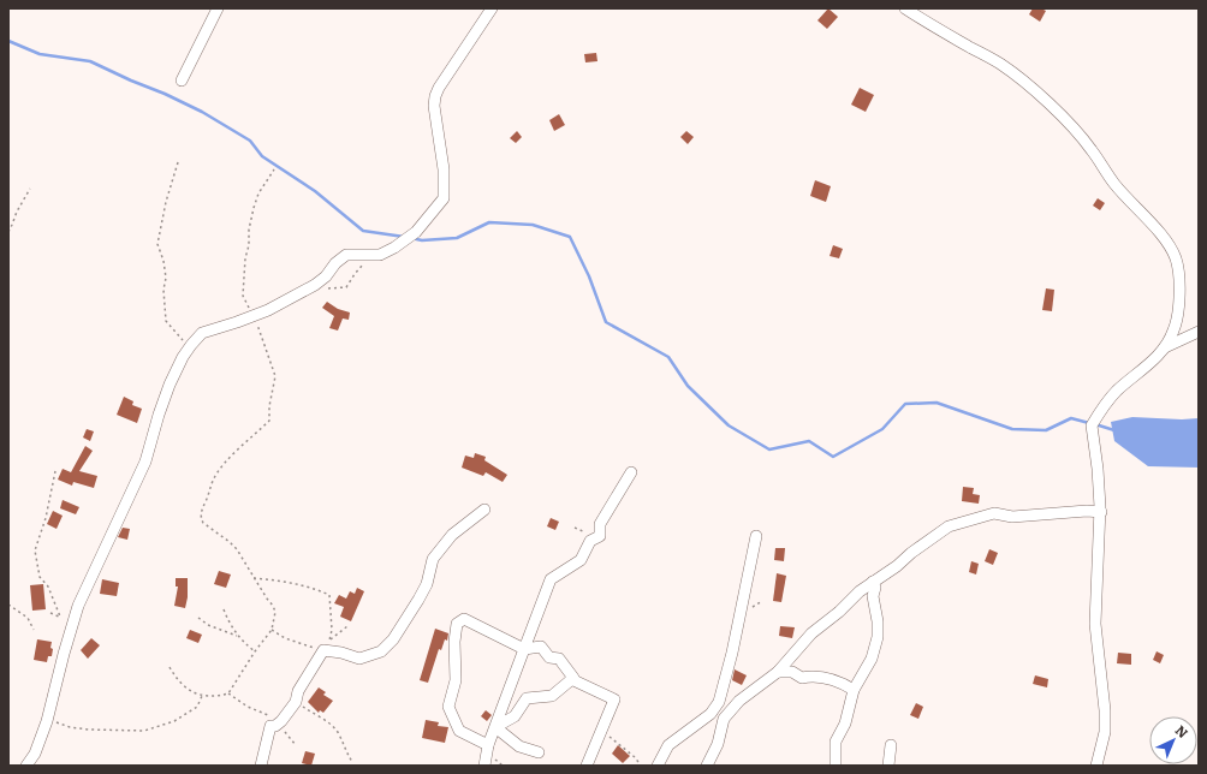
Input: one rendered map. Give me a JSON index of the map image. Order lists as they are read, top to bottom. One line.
{"north":"top right"}
